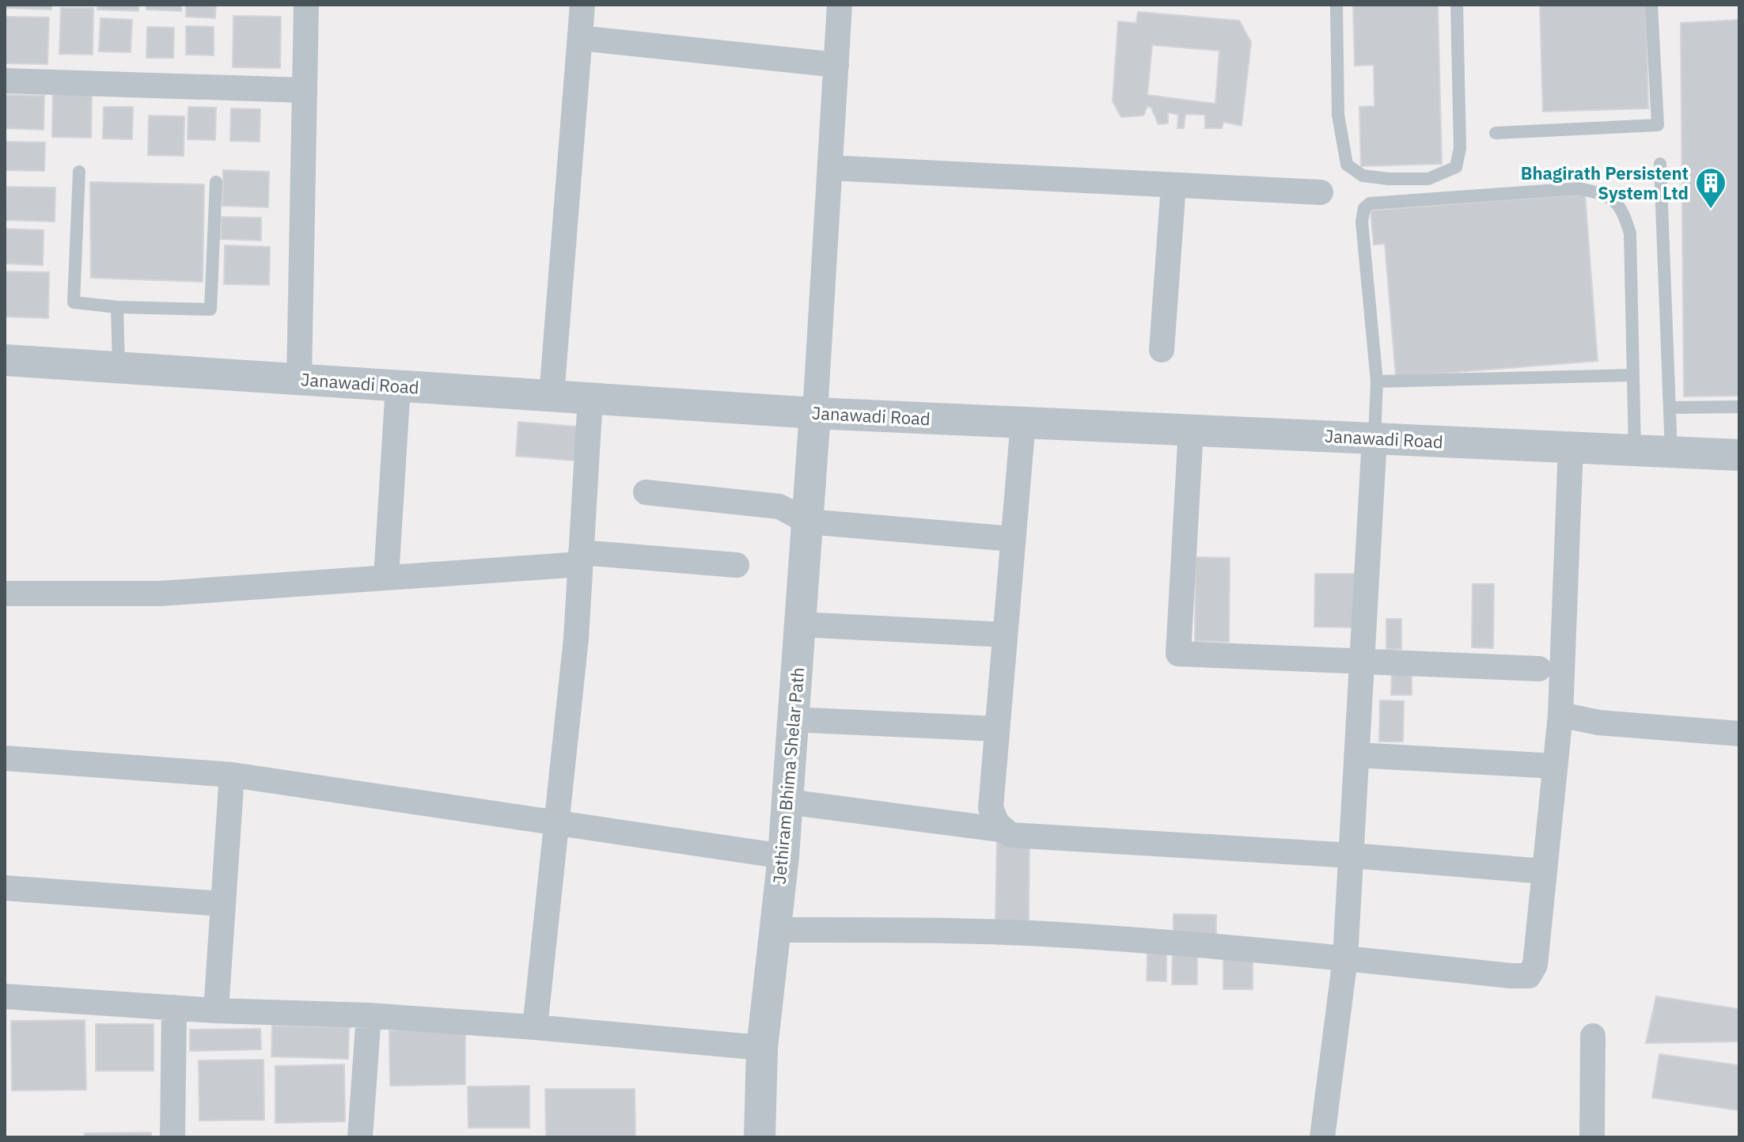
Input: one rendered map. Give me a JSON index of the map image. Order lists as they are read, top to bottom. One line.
{"streets":{"street":["Janawadi Road","Jethiram Bhima Shelar Path"]},"crossings":[["Janawadi Road","Jethiram Bhima Shelar Path"]],"places":{"building":["Bhagirath Persistent System Ltd"]}}
